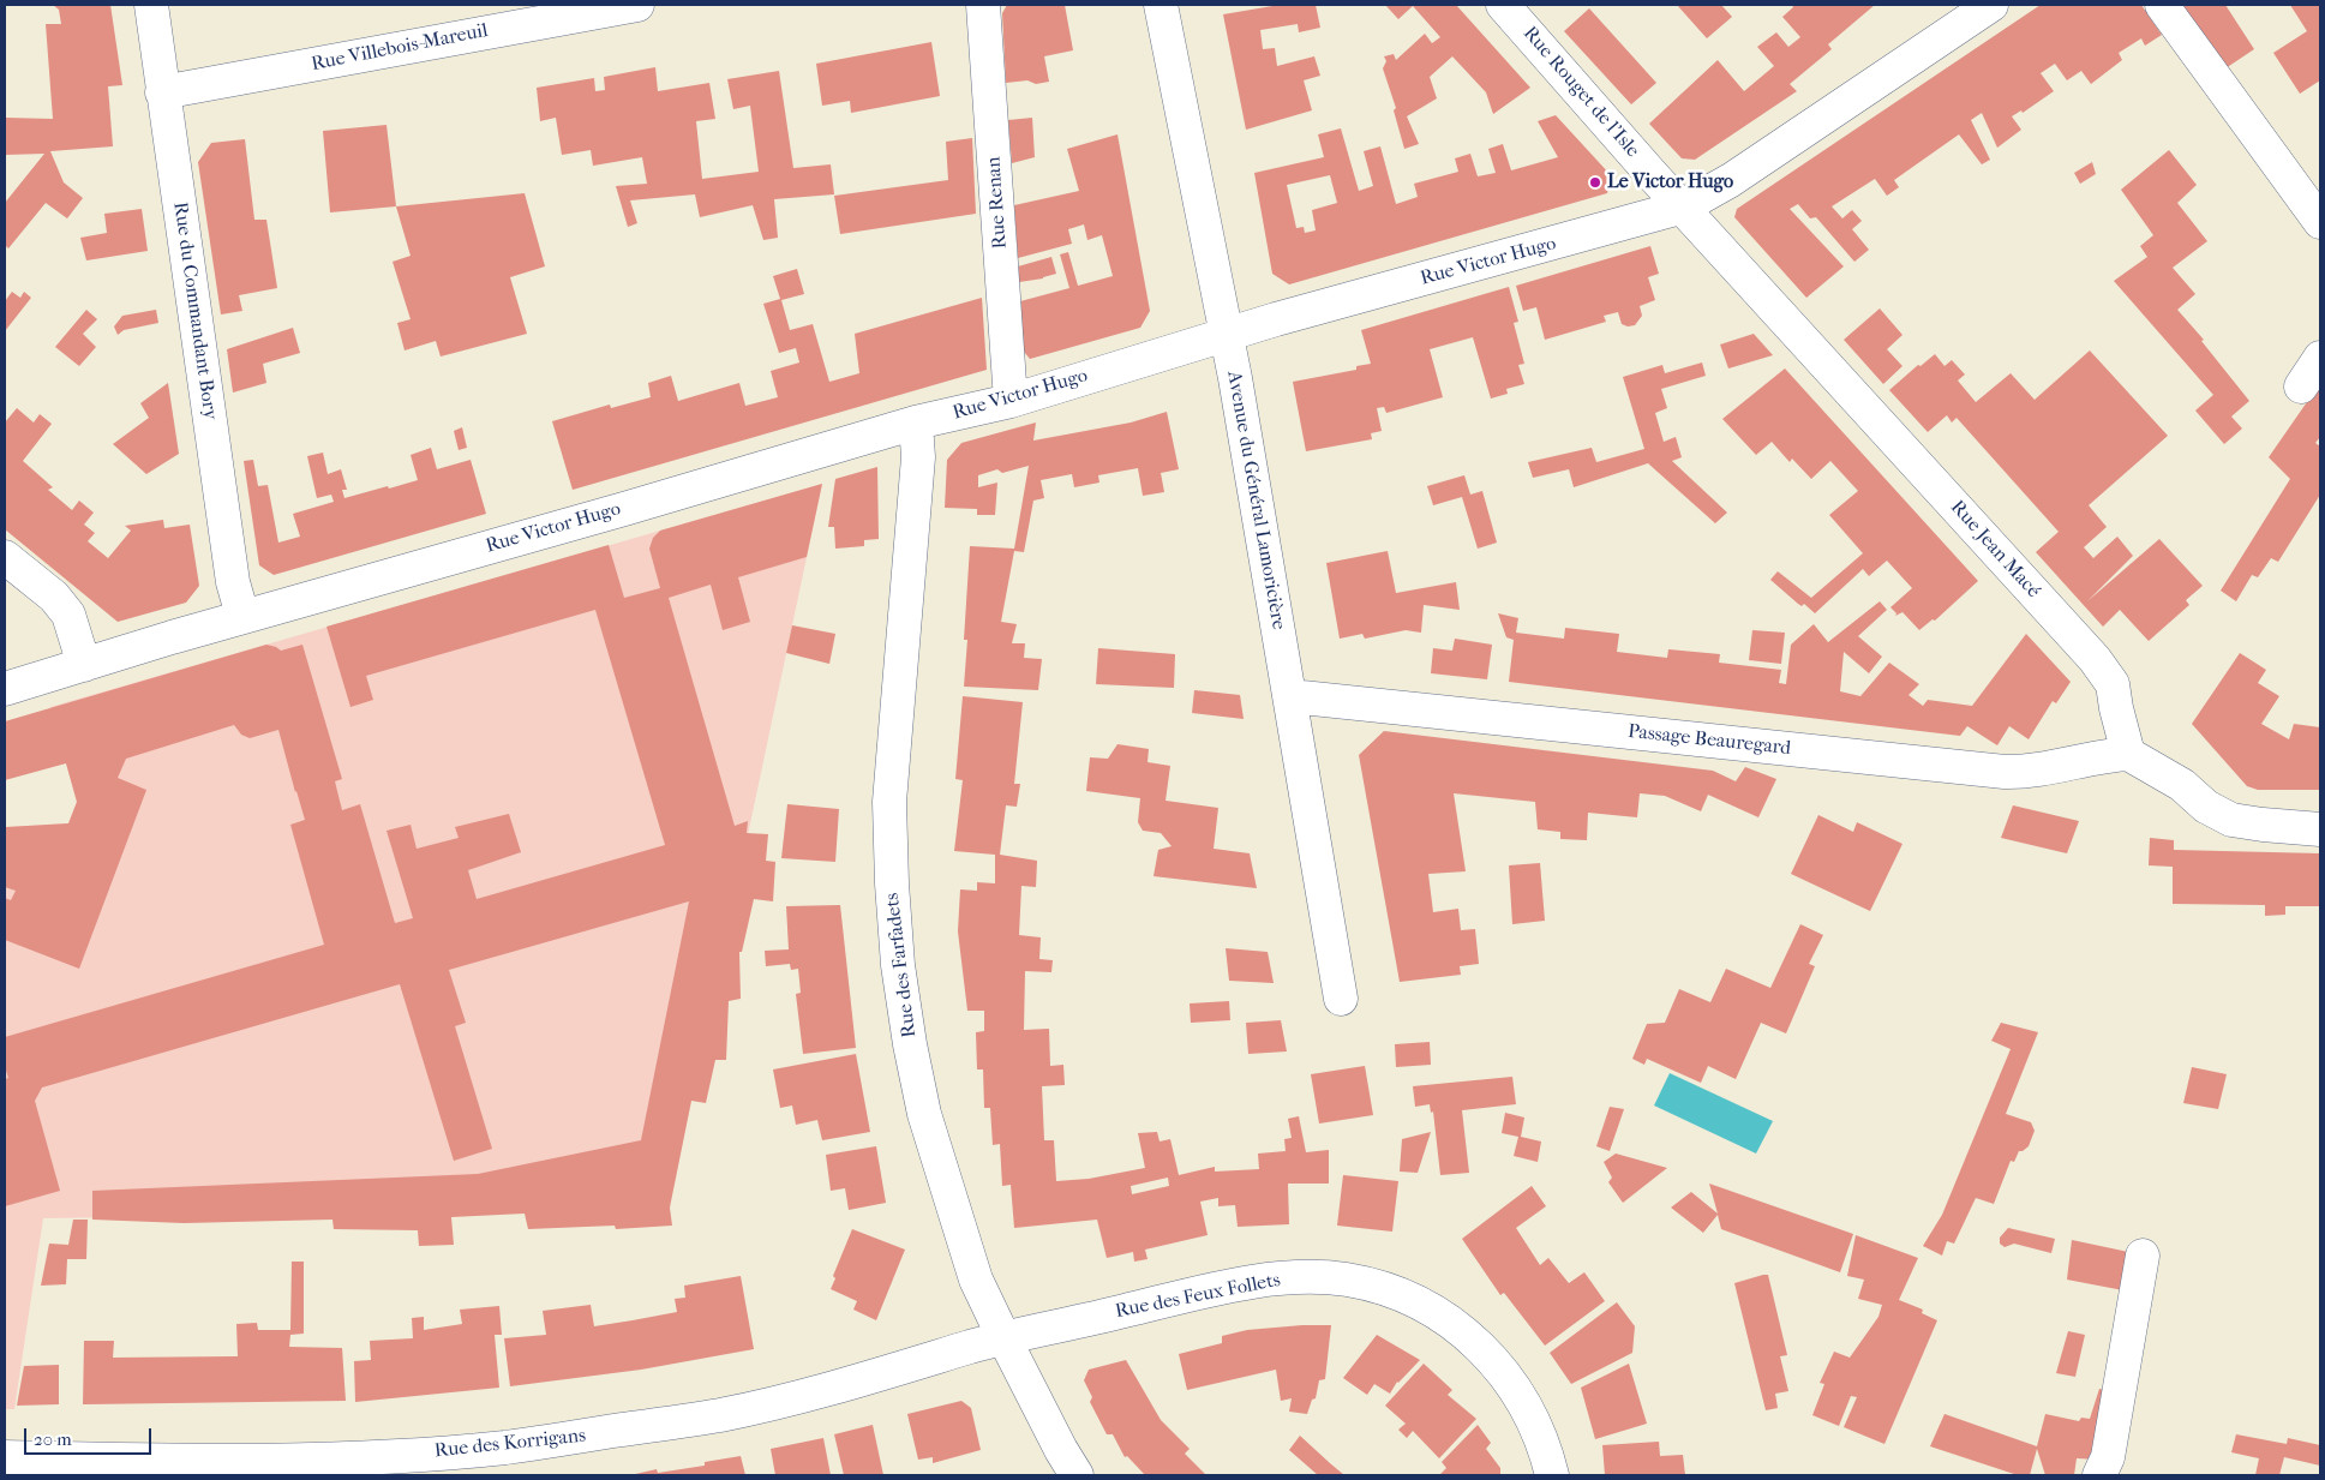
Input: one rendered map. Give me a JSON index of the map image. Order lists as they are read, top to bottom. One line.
{"streets":{"street":["Rue Villebois-Mareuil","Rue Rouget de l'Isle","Rue Renan","Rue Victor Hugo","Rue du Commandant Bory","Avenue du Général Lamoricière","Rue Jean Macé","Passage Beauregard","Rue des Farfadets","Rue des Feux Follets","Rue des Korrigans"]},"crossings":[["Rue Villebois-Mareuil","Rue du Commandant Bory"],["Rue Rouget de l'Isle","Rue Victor Hugo"],["Rue Rouget de l'Isle","Rue Jean Macé"],["Rue Renan","Rue Victor Hugo"],["Rue Victor Hugo","Rue du Commandant Bory"],["Rue Victor Hugo","Avenue du Général Lamoricière"],["Rue Victor Hugo","Rue Jean Macé"],["Rue Victor Hugo","Rue des Farfadets"],["Avenue du Général Lamoricière","Passage Beauregard"],["Rue Jean Macé","Passage Beauregard"],["Rue des Farfadets","Rue des Feux Follets"],["Rue des Farfadets","Rue des Korrigans"],["Rue des Feux Follets","Rue des Korrigans"]],"places":["Le Victor Hugo"],"scale_bar":"20 m"}
